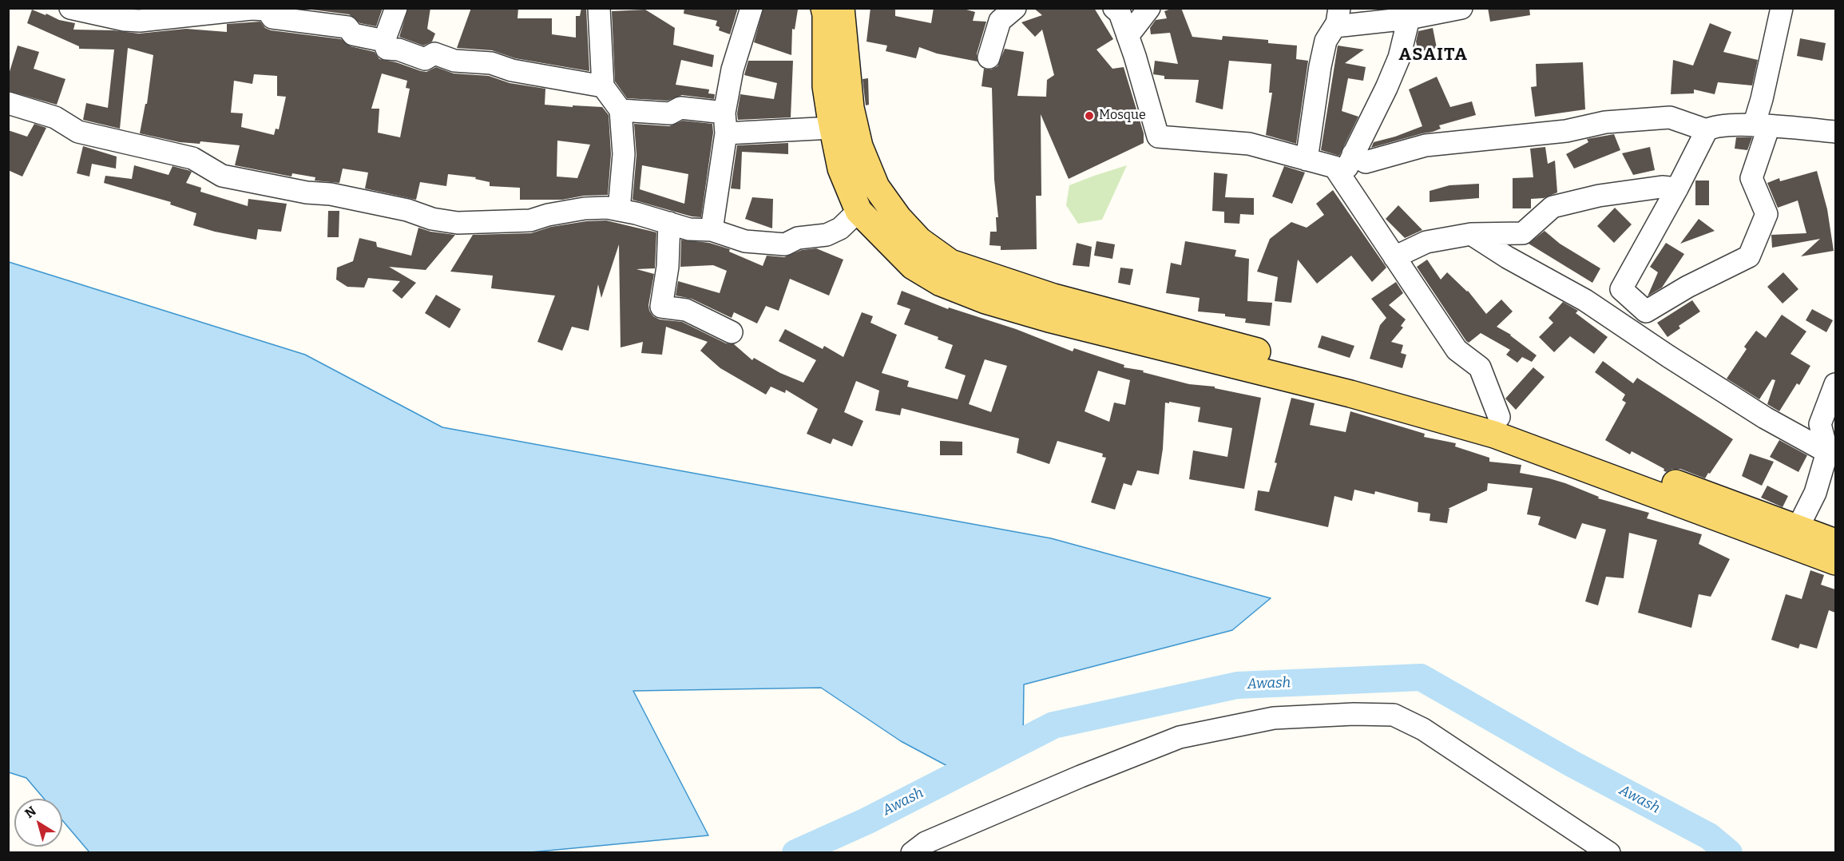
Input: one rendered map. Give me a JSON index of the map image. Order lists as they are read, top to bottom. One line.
{"districts":["ASAITA"],"water":["Awash"],"places":["Mosque"],"north":"top left"}
